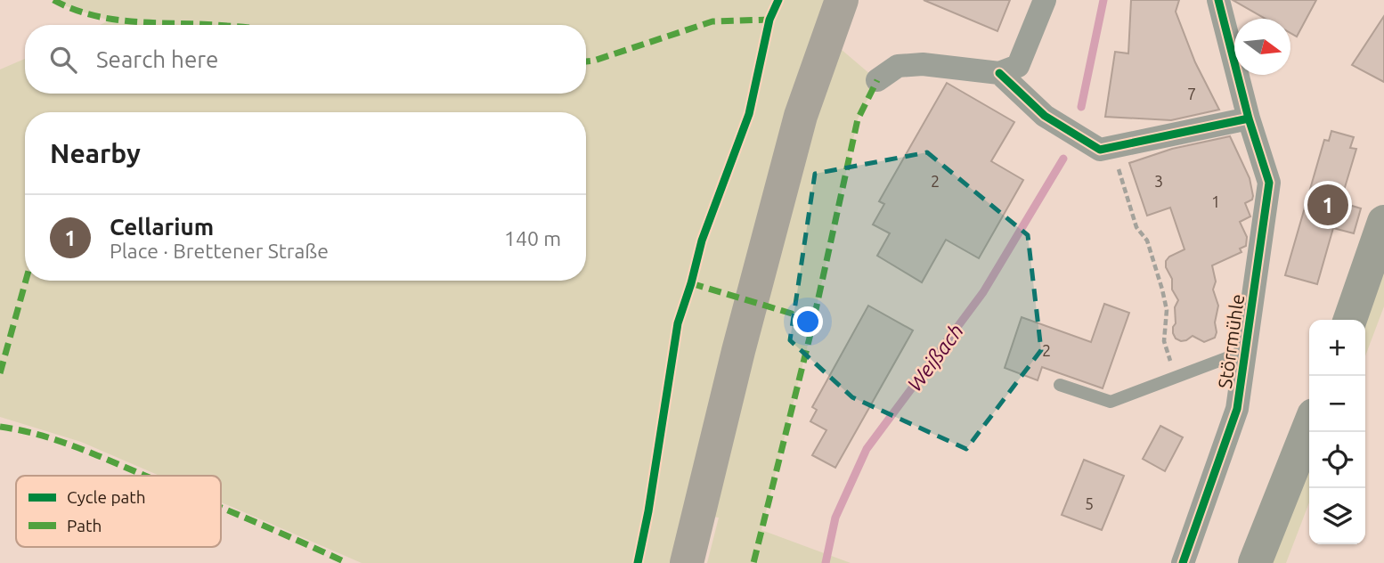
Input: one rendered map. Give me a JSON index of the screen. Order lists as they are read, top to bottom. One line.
{"streets":{"street":["Störrmühle"]},"water":["Weißach"],"house_numbers":["7","2","3","1","2","5"],"legend":["Cycle path","Path"],"north":"right","page":{"search":"Search here","heading":"Nearby","pins":"1","list":[{"mark":"1","name":"Cellarium","note":"Place · Brettener Straße","value":"140 m"}],"map_buttons":["+","−"]}}
